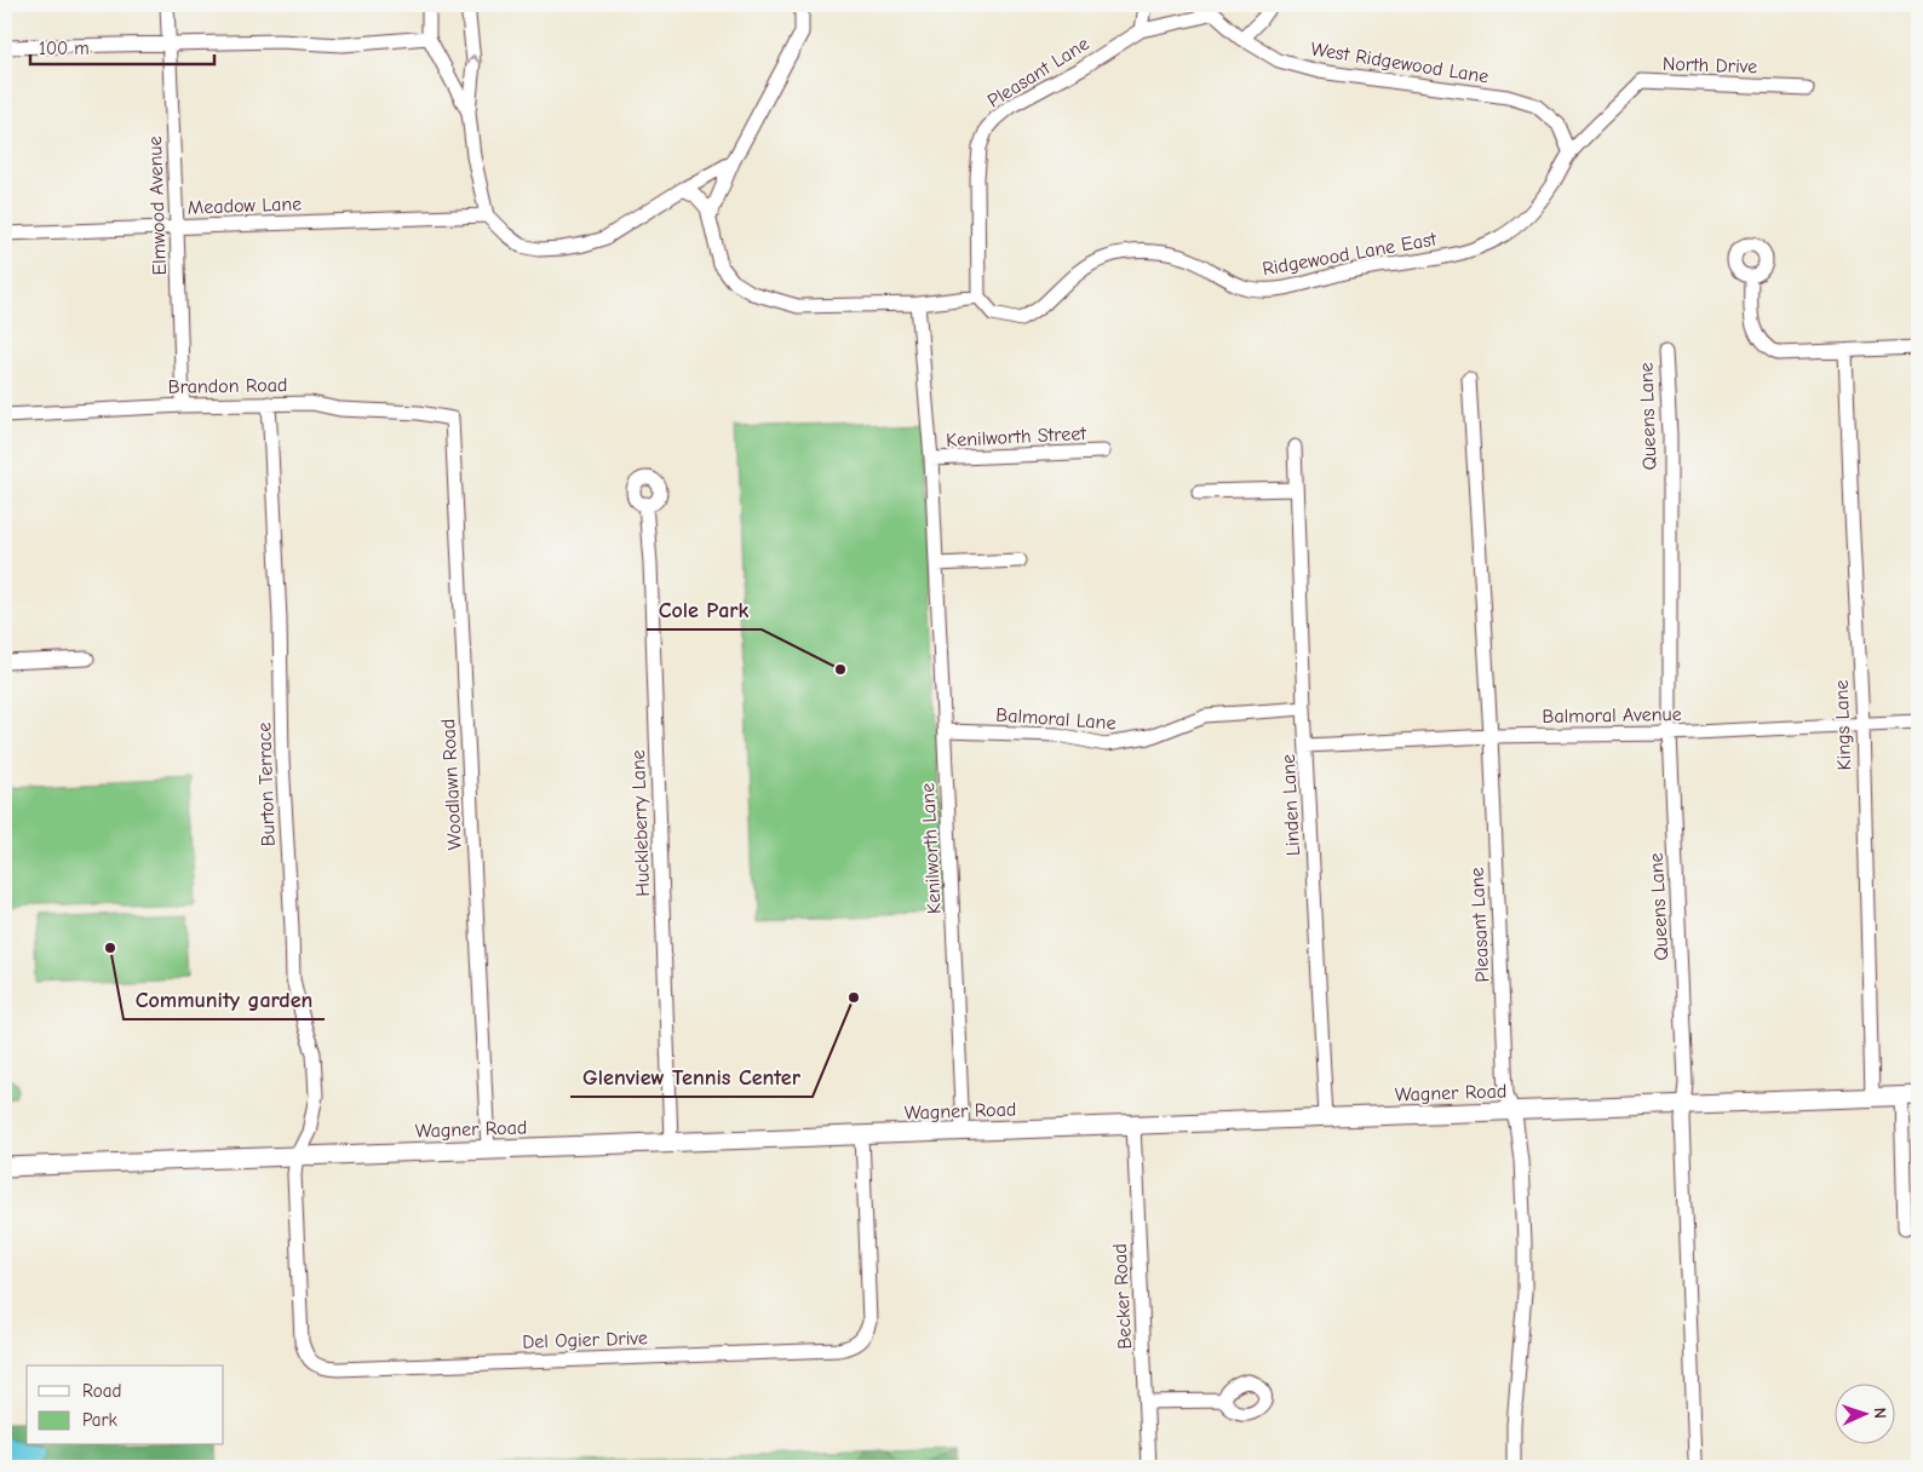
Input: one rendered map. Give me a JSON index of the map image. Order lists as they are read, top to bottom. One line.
{"streets":{"street":["West Ridgewood Lane","North Drive","Pleasant Lane","Meadow Lane","Elmwood Avenue","Ridgewood Lane East","Brandon Road","Queens Lane","Kenilworth Street","Balmoral Avenue","Balmoral Lane","Kings Lane","Burton Terrace","Woodlawn Road","Linden Lane","Huckleberry Lane","Kenilworth Lane","Wagner Road","Becker Road","Del Ogier Drive"]},"crossings":[["West Ridgewood Lane","North Drive"],["West Ridgewood Lane","Pleasant Lane"],["West Ridgewood Lane","Ridgewood Lane East"],["North Drive","Ridgewood Lane East"],["Pleasant Lane","Ridgewood Lane East"],["Pleasant Lane","Balmoral Avenue"],["Pleasant Lane","Wagner Road"],["Meadow Lane","Elmwood Avenue"],["Elmwood Avenue","Brandon Road"],["Brandon Road","Burton Terrace"],["Brandon Road","Woodlawn Road"],["Queens Lane","Balmoral Avenue"],["Queens Lane","Wagner Road"],["Kenilworth Street","Kenilworth Lane"],["Balmoral Avenue","Kings Lane"],["Balmoral Avenue","Linden Lane"],["Balmoral Lane","Linden Lane"],["Balmoral Lane","Kenilworth Lane"],["Kings Lane","Wagner Road"],["Burton Terrace","Wagner Road"],["Burton Terrace","Del Ogier Drive"],["Woodlawn Road","Wagner Road"],["Linden Lane","Wagner Road"],["Huckleberry Lane","Wagner Road"],["Kenilworth Lane","Wagner Road"],["Wagner Road","Becker Road"],["Wagner Road","Del Ogier Drive"]],"places":["Cole Park","Community garden","Glenview Tennis Center"],"legend":["Road","Park"],"scale_bar":"100 m","north":"right"}
